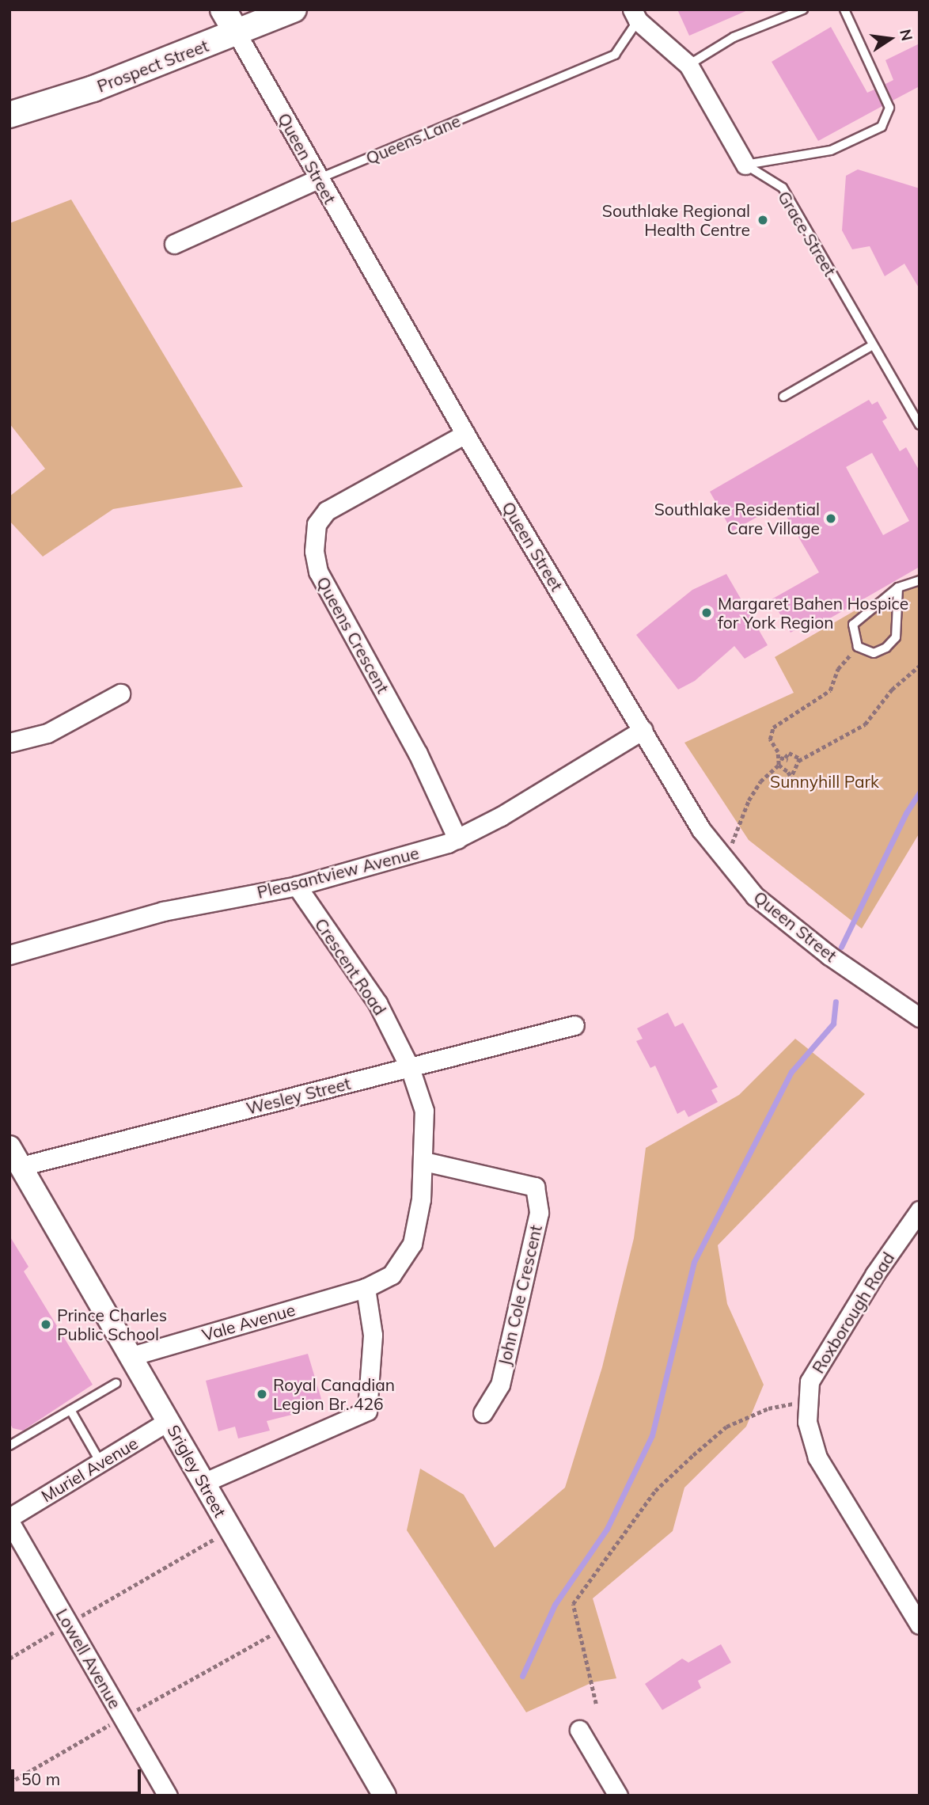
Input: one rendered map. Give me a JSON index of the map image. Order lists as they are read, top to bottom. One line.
{"streets":{"main road":["Prospect Street","Queen Street"],"street":["Queens Lane","Grace Street","Queens Crescent","Pleasantview Avenue","Crescent Road","Wesley Street","John Cole Crescent","Roxborough Road","Vale Avenue","Muriel Avenue","Srigley Street","Lowell Avenue"]},"crossings":[["Prospect Street","Queen Street"],["Queens Lane","Queen Street"],["Queens Lane","Grace Street"],["Queen Street","Queens Crescent"],["Queen Street","Pleasantview Avenue"],["Queens Crescent","Pleasantview Avenue"],["Pleasantview Avenue","Crescent Road"],["Crescent Road","Wesley Street"],["Crescent Road","John Cole Crescent"],["Crescent Road","Vale Avenue"],["Wesley Street","Srigley Street"],["Vale Avenue","Srigley Street"],["Muriel Avenue","Srigley Street"],["Muriel Avenue","Lowell Avenue"]],"parks":["Sunnyhill Park"],"places":["Southlake Regional Health Centre","Southlake Residential Care Village","Margaret Bahen Hospice for York Region","Prince Charles Public School","Royal Canadian Legion Br. 426"],"scale_bar":"50 m","north":"right"}
